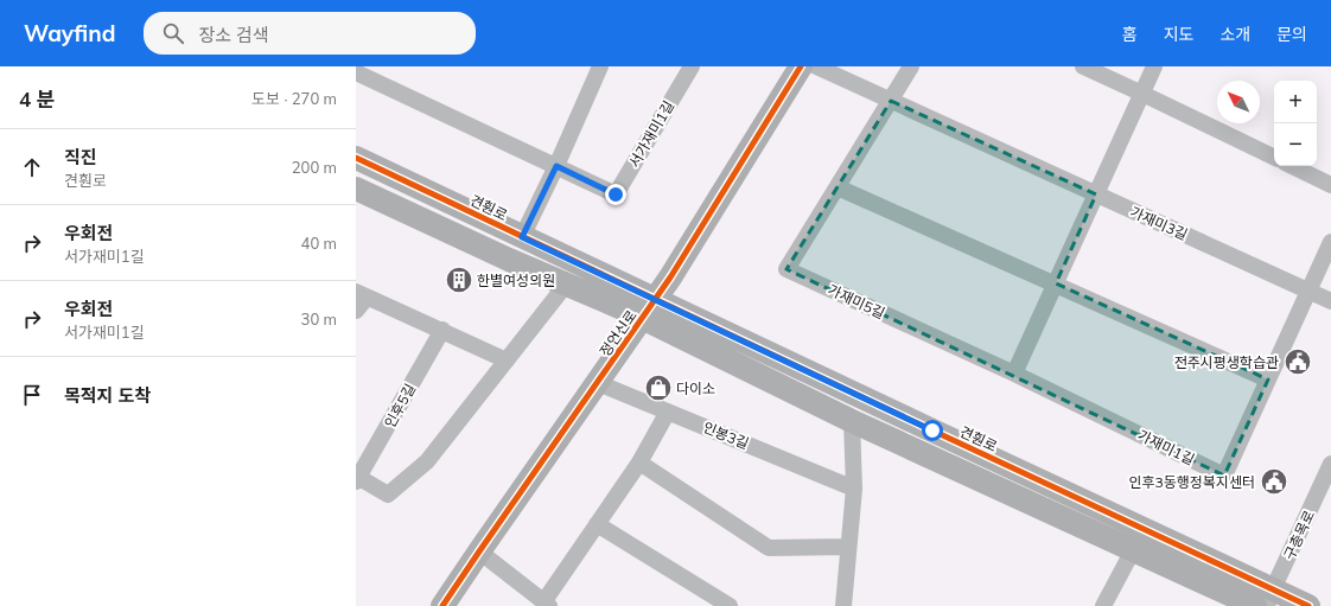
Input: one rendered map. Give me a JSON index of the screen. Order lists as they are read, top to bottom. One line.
{"streets":{"street":["서가재미1길","견훤로","가재미3길","가재미5길","정언신로","인후5길","인봉3길","가재미1길","구총목로"]},"crossings":[["견훤로","정언신로"],["견훤로","구총목로"],["가재미3길","가재미5길"],["가재미3길","가재미1길"],["가재미5길","가재미1길"],["정언신로","인봉3길"]],"places":{"building":["한별여성의원"],"public building":["전주시평생학습관","인후3동행정복지센터"],"shop":["다이소"]},"north":"top left","page":{"header":"Wayfind","search":"장소 검색","nav":["홈","지도","소개","문의"],"heading":["4 분","도보 · 270 m"],"map_buttons":["+","−"],"list":[["직진","견훤로","200 m"],["우회전","서가재미1길","40 m"],["우회전","서가재미1길","30 m"],"목적지 도착"]}}
